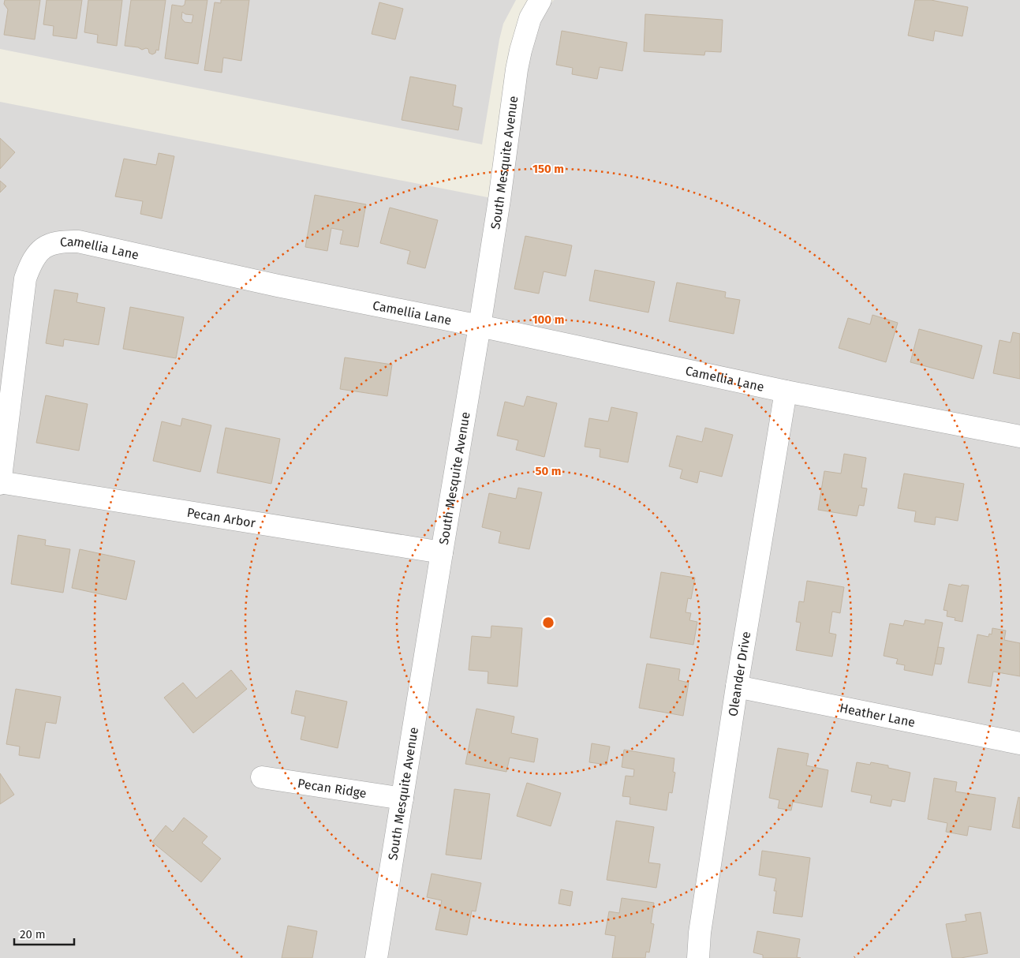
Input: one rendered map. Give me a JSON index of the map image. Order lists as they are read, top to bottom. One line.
{"streets":{"street":["South Mesquite Avenue","Camellia Lane","Pecan Arbor","Oleander Drive","Heather Lane","Pecan Ridge"]},"crossings":[["South Mesquite Avenue","Camellia Lane"],["South Mesquite Avenue","Pecan Arbor"],["South Mesquite Avenue","Pecan Ridge"],["Camellia Lane","Pecan Arbor"],["Camellia Lane","Oleander Drive"],["Oleander Drive","Heather Lane"]],"scale_bar":"20 m","rings":["150 m","100 m","50 m"]}
